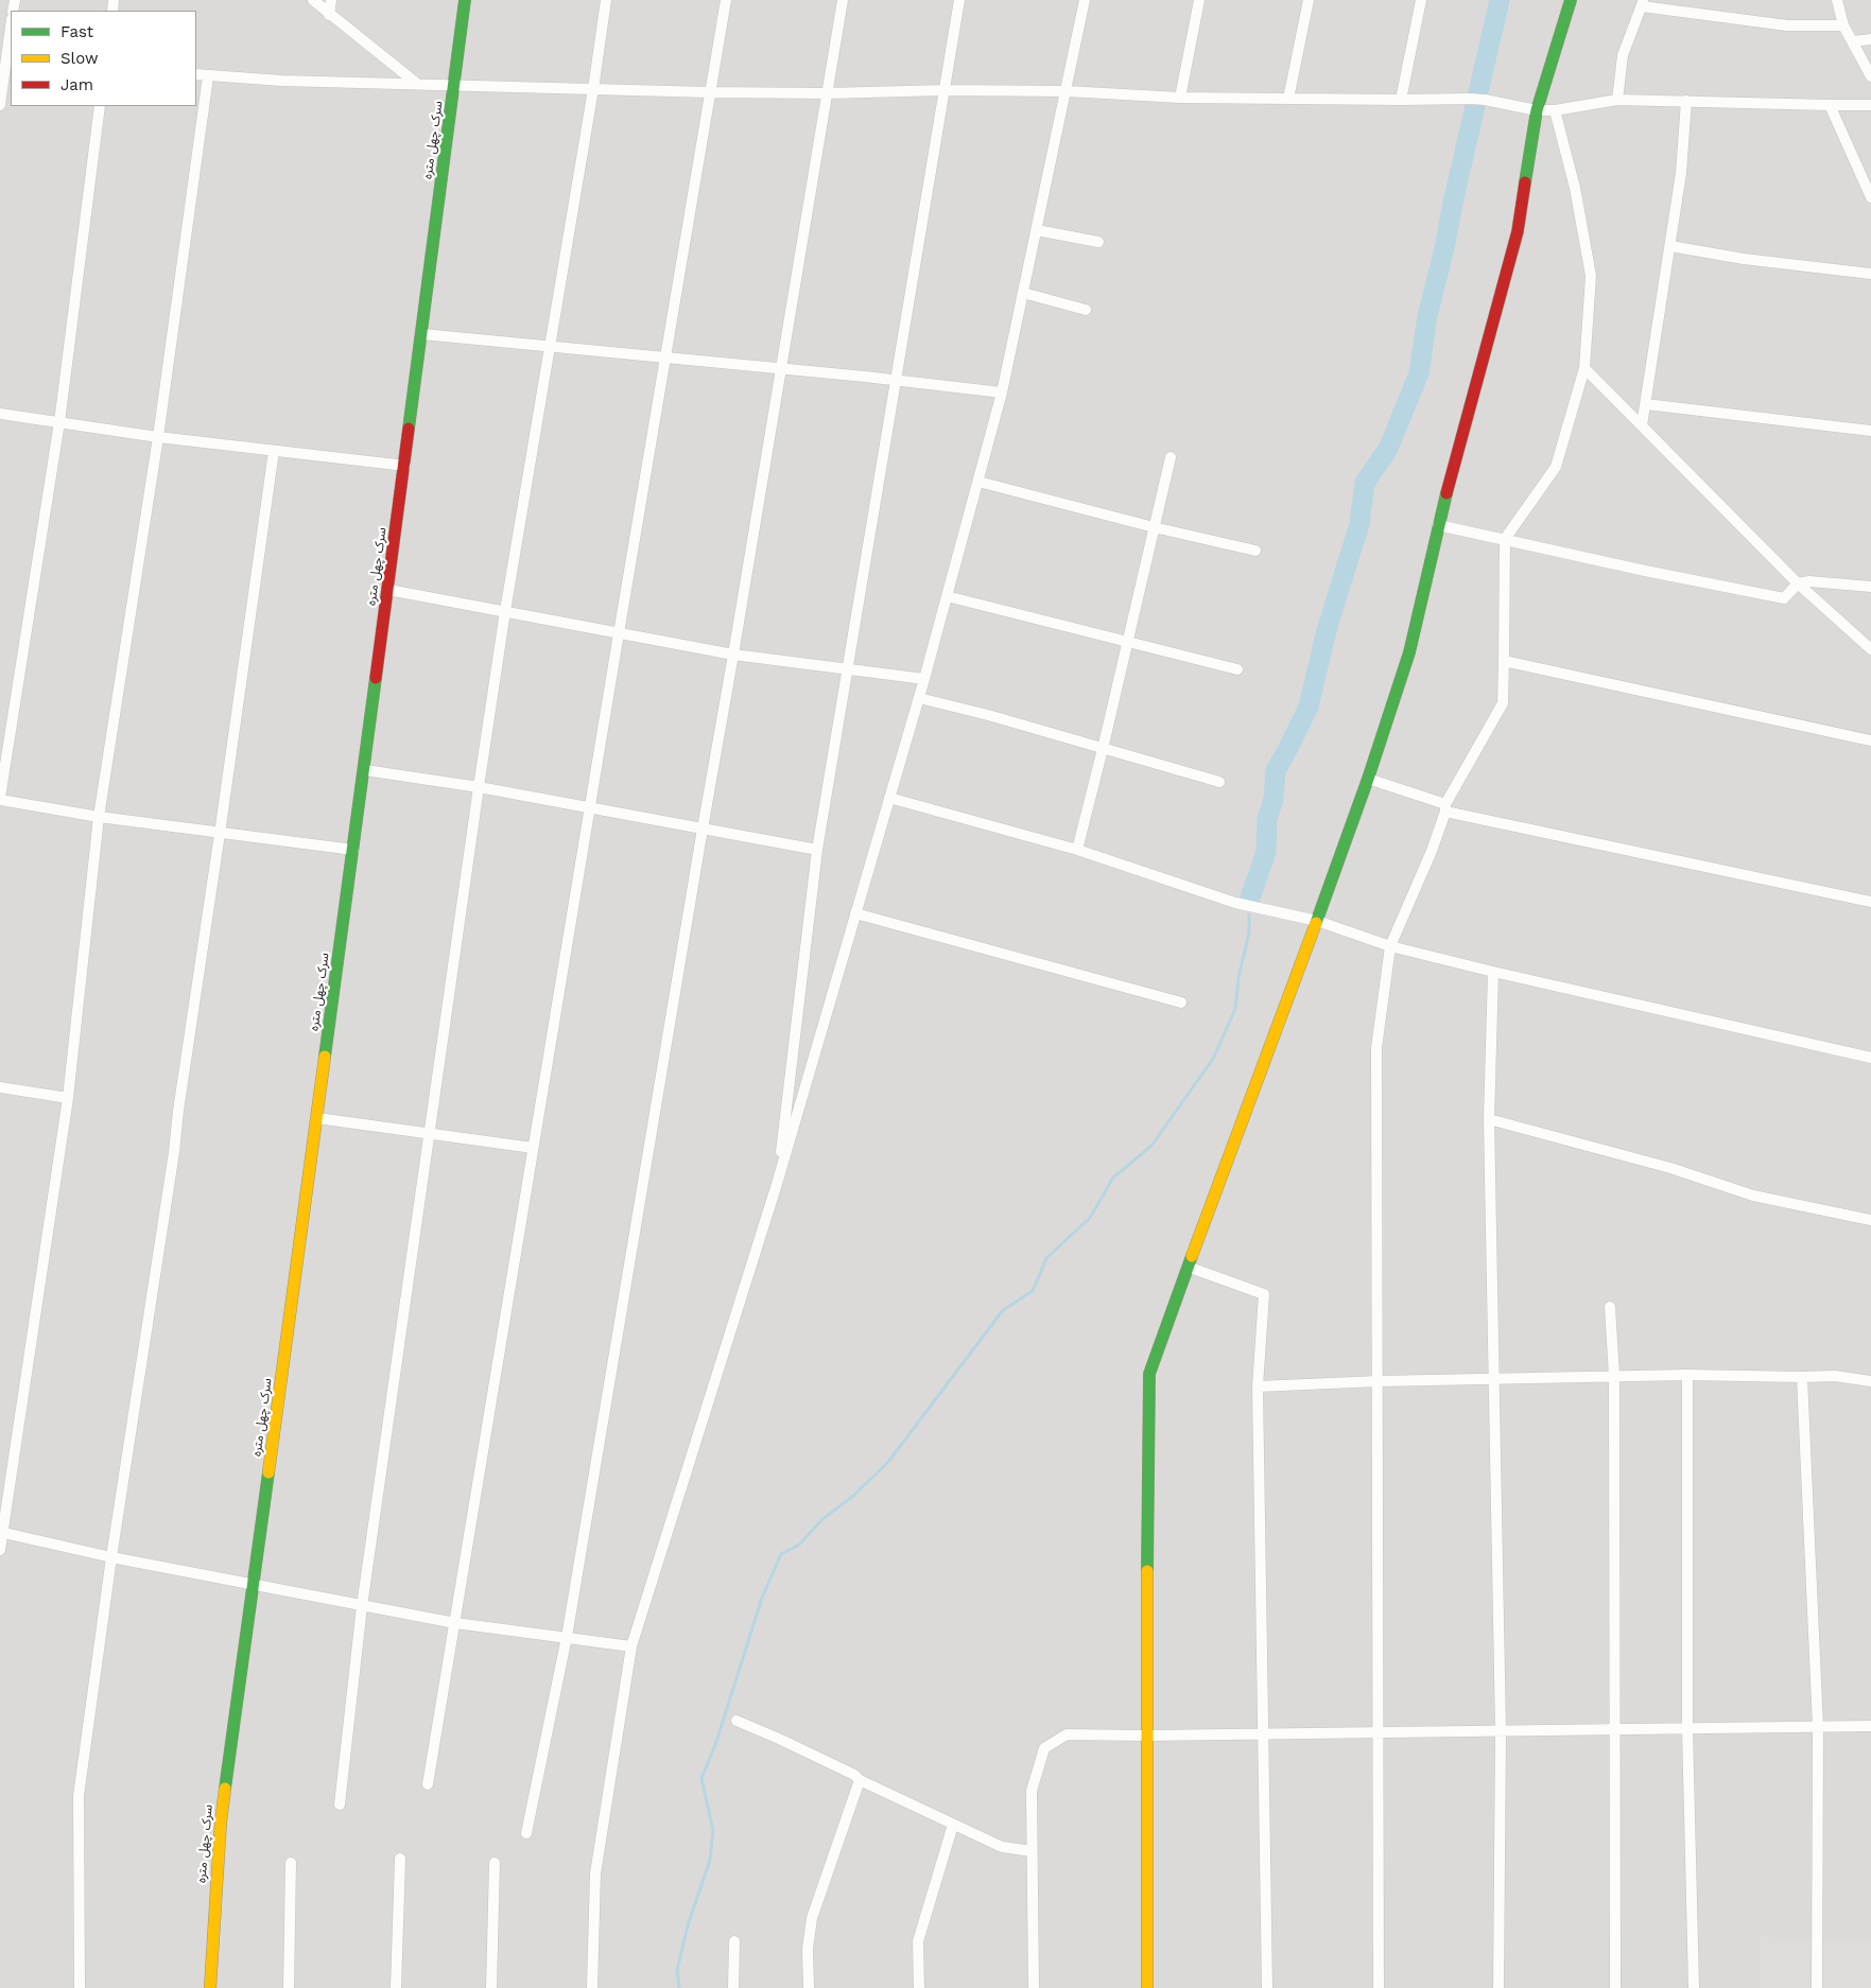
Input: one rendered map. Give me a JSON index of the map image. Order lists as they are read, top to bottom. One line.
{"streets":{"street":["سرک چهل متره"]},"legend":["Fast","Slow","Jam"]}
